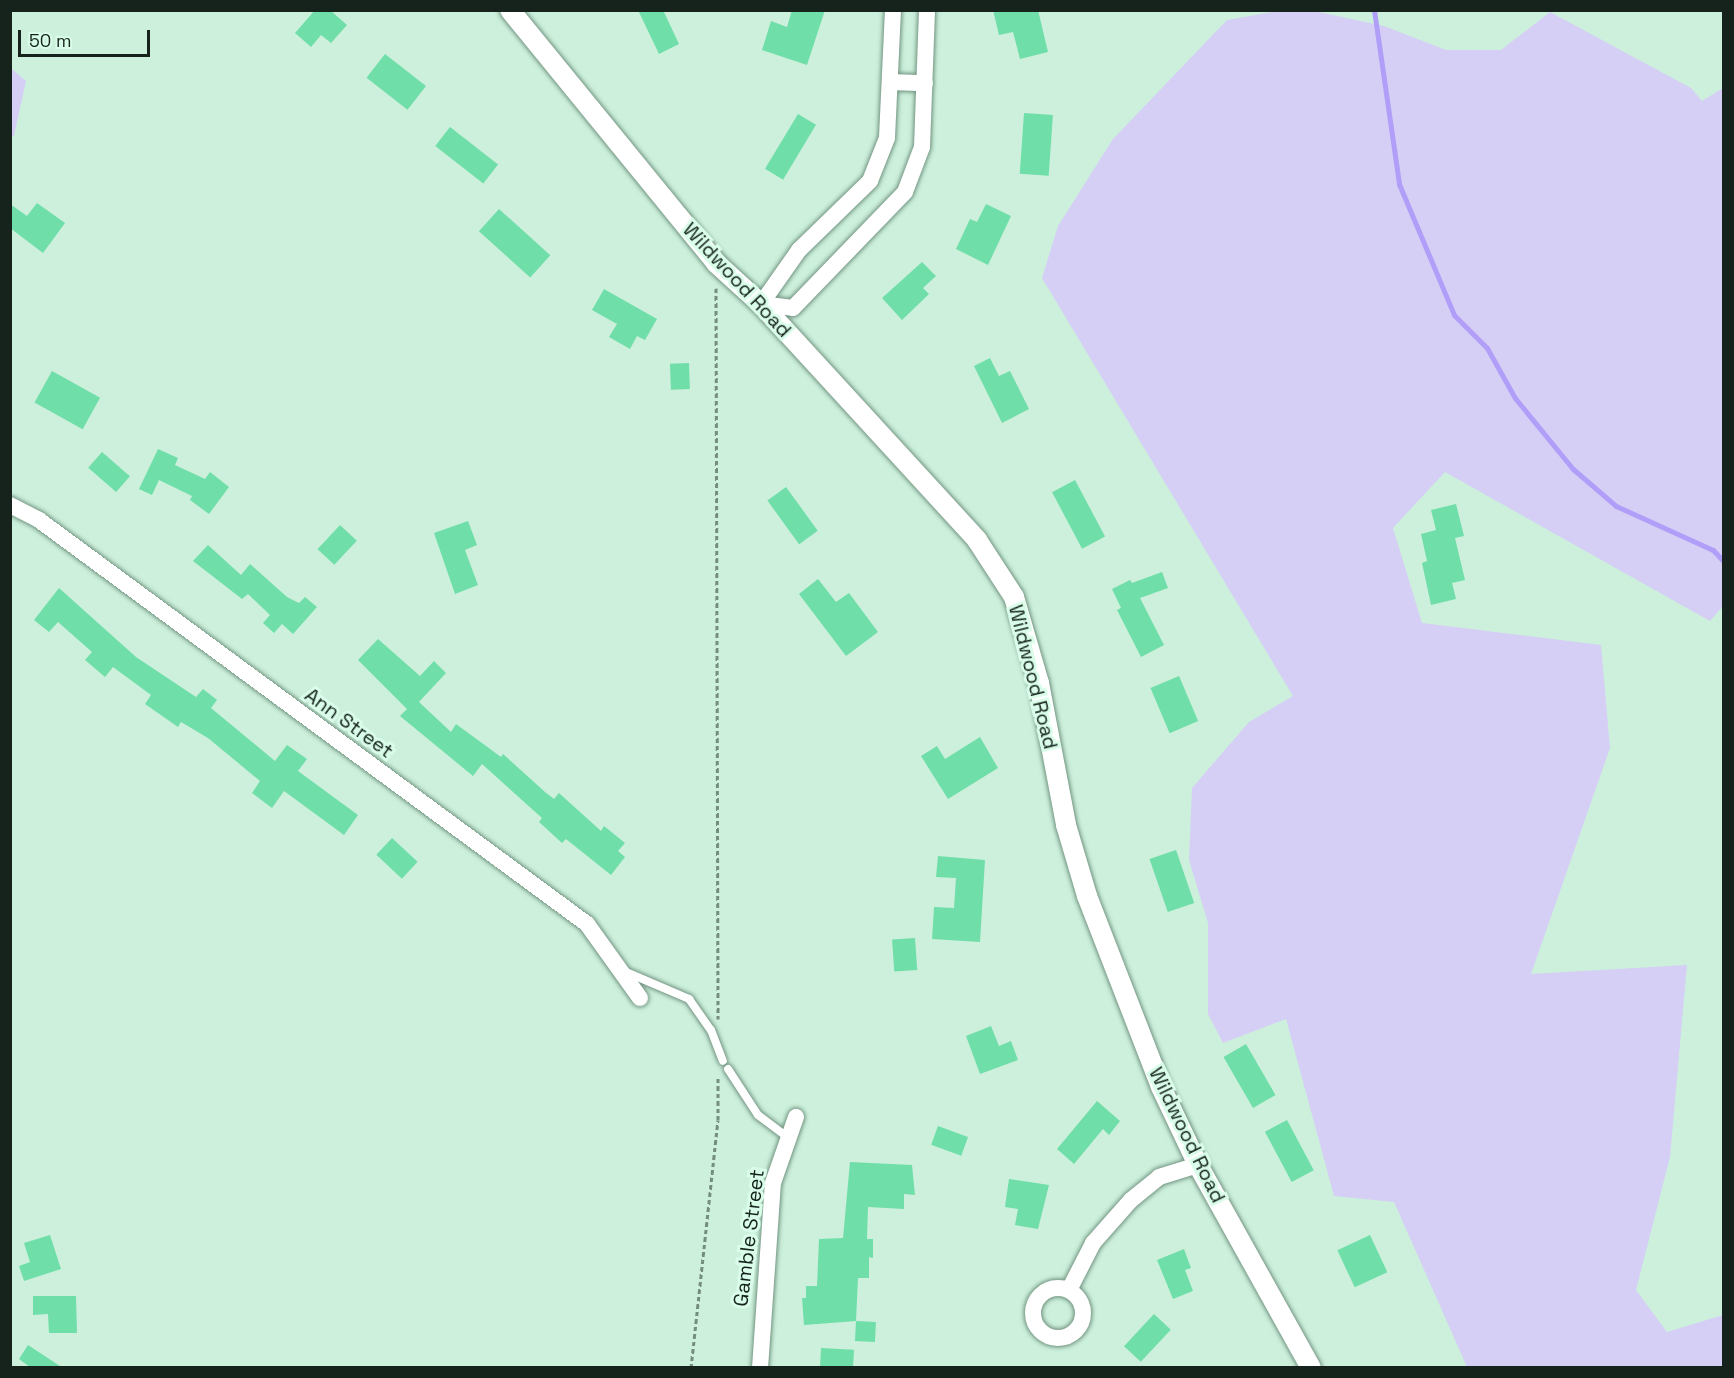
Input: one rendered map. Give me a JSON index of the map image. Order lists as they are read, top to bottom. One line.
{"streets":{"street":["Wildwood Road","Ann Street","Gamble Street"]},"scale_bar":"50 m"}
